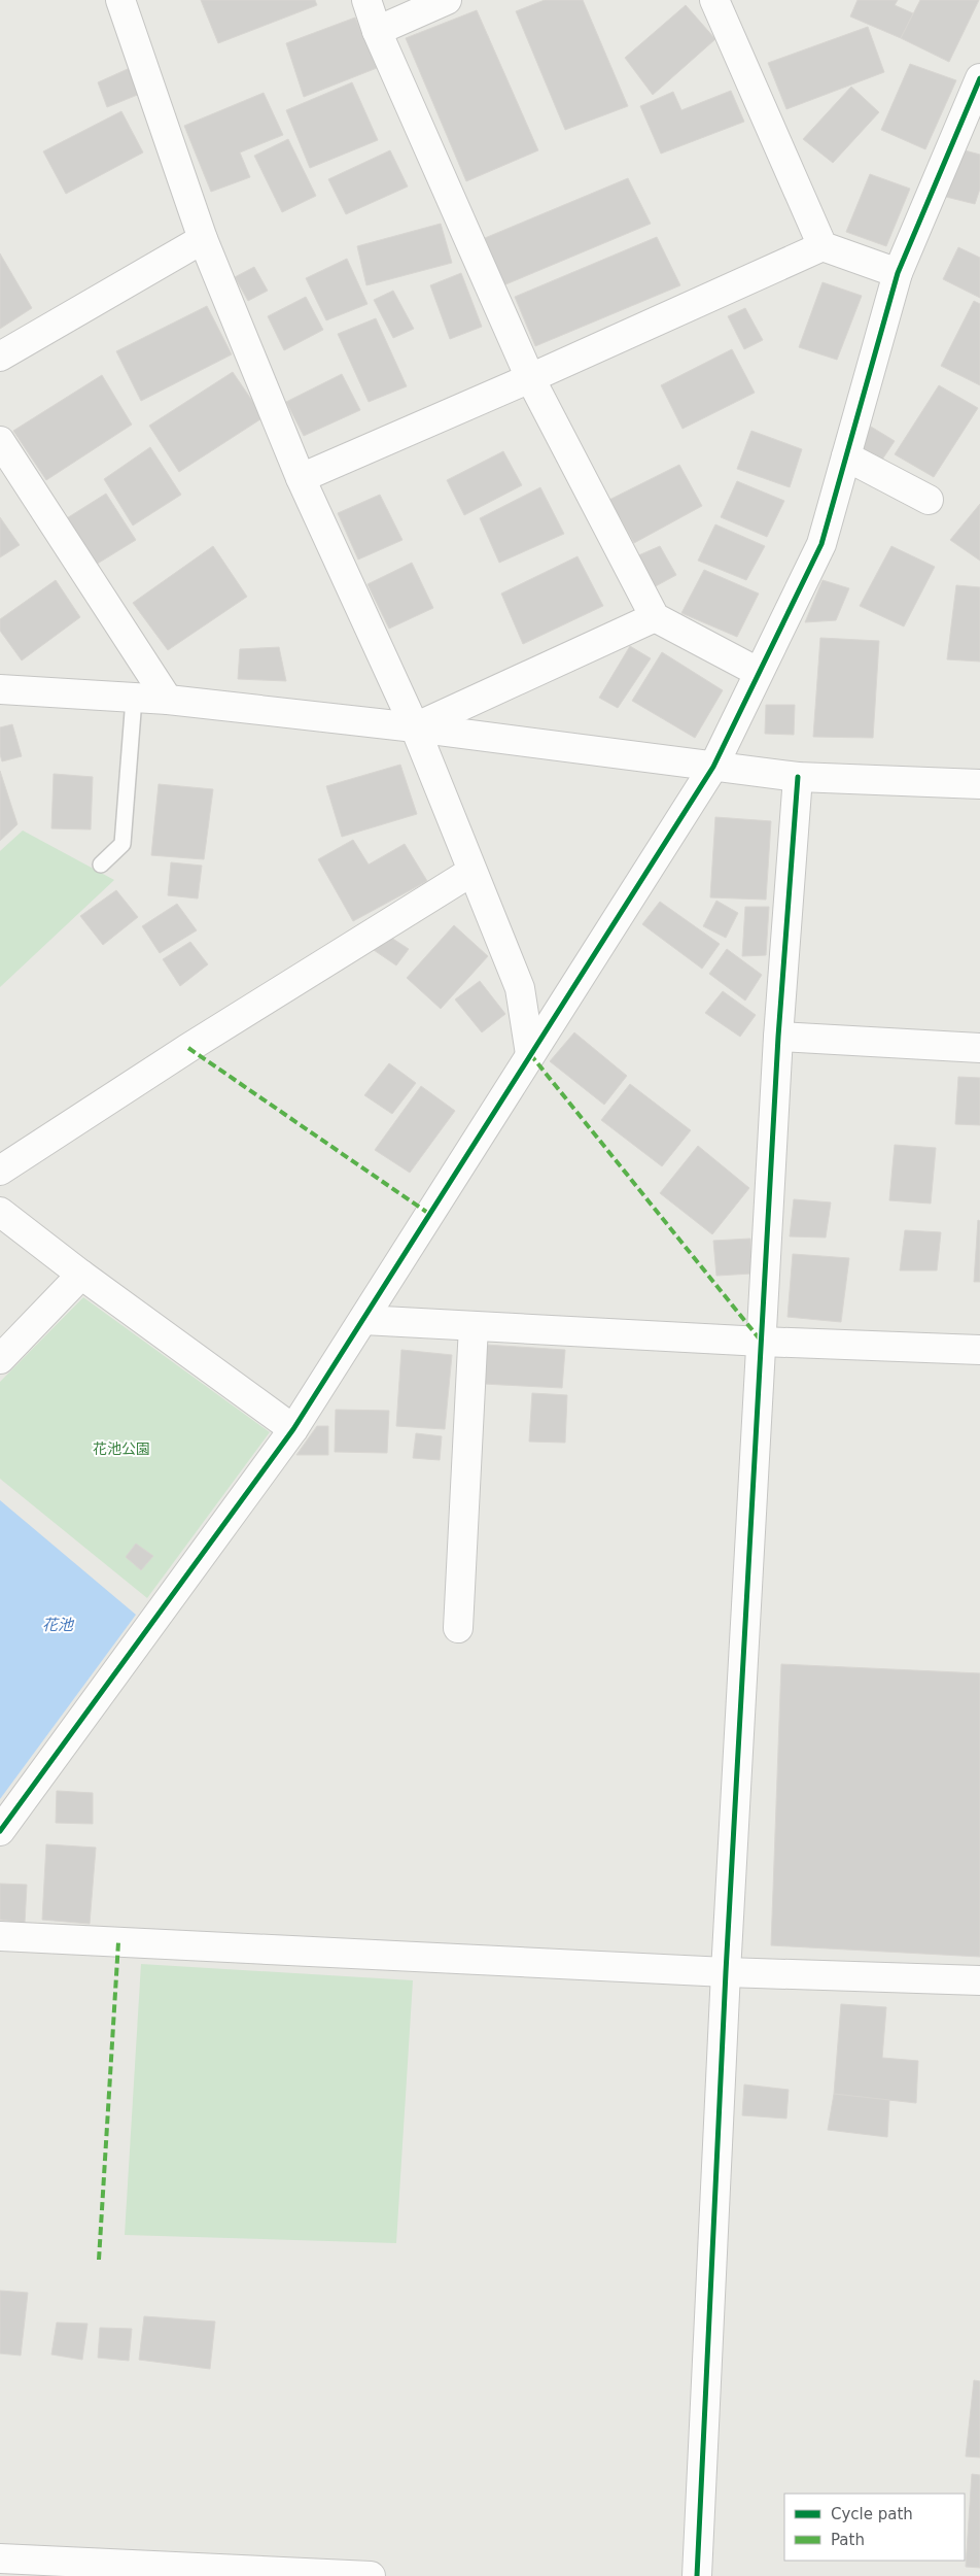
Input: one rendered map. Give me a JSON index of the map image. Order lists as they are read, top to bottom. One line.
{"water":["花池"],"parks":["花池公園"],"legend":["Cycle path","Path"]}
